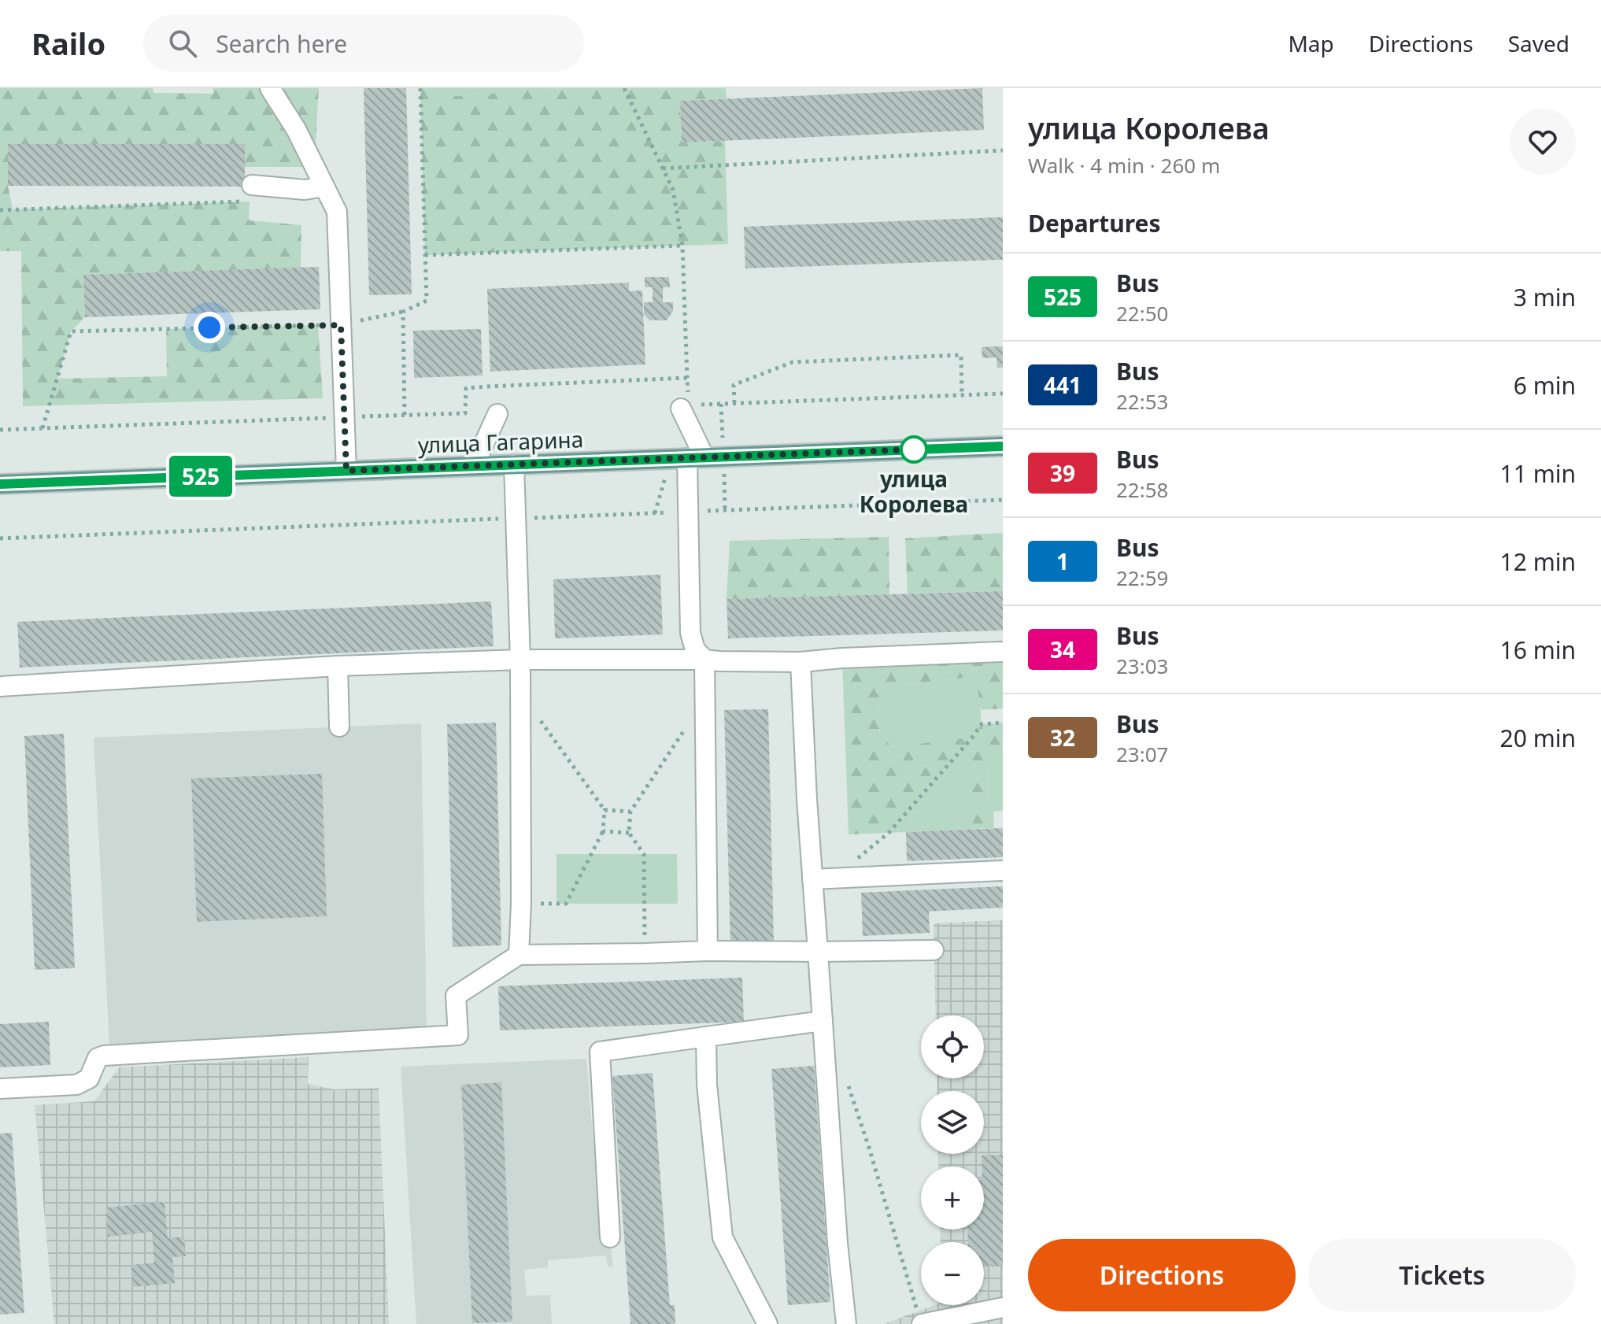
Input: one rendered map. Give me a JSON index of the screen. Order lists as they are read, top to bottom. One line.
{"streets":{"main road":["улица Гагарина"]},"places":["улица Королева"],"lines":["bus line 525"],"page":{"header":"Railo","search":"Search here","nav":["Map","Directions","Saved"],"on_map":"525","heading":[["улица Королева","Walk · 4 min · 260 m"],"Departures"],"list":[{"mark":"525","name":"Bus","note":"22:50","value":"3 min"},{"mark":"441","name":"Bus","note":"22:53","value":"6 min"},{"mark":"39","name":"Bus","note":"22:58","value":"11 min"},{"mark":"1","name":"Bus","note":"22:59","value":"12 min"},{"mark":"34","name":"Bus","note":"23:03","value":"16 min"},{"mark":"32","name":"Bus","note":"23:07","value":"20 min"}],"map_buttons":["+","−"],"buttons":["Directions","Tickets"]}}
